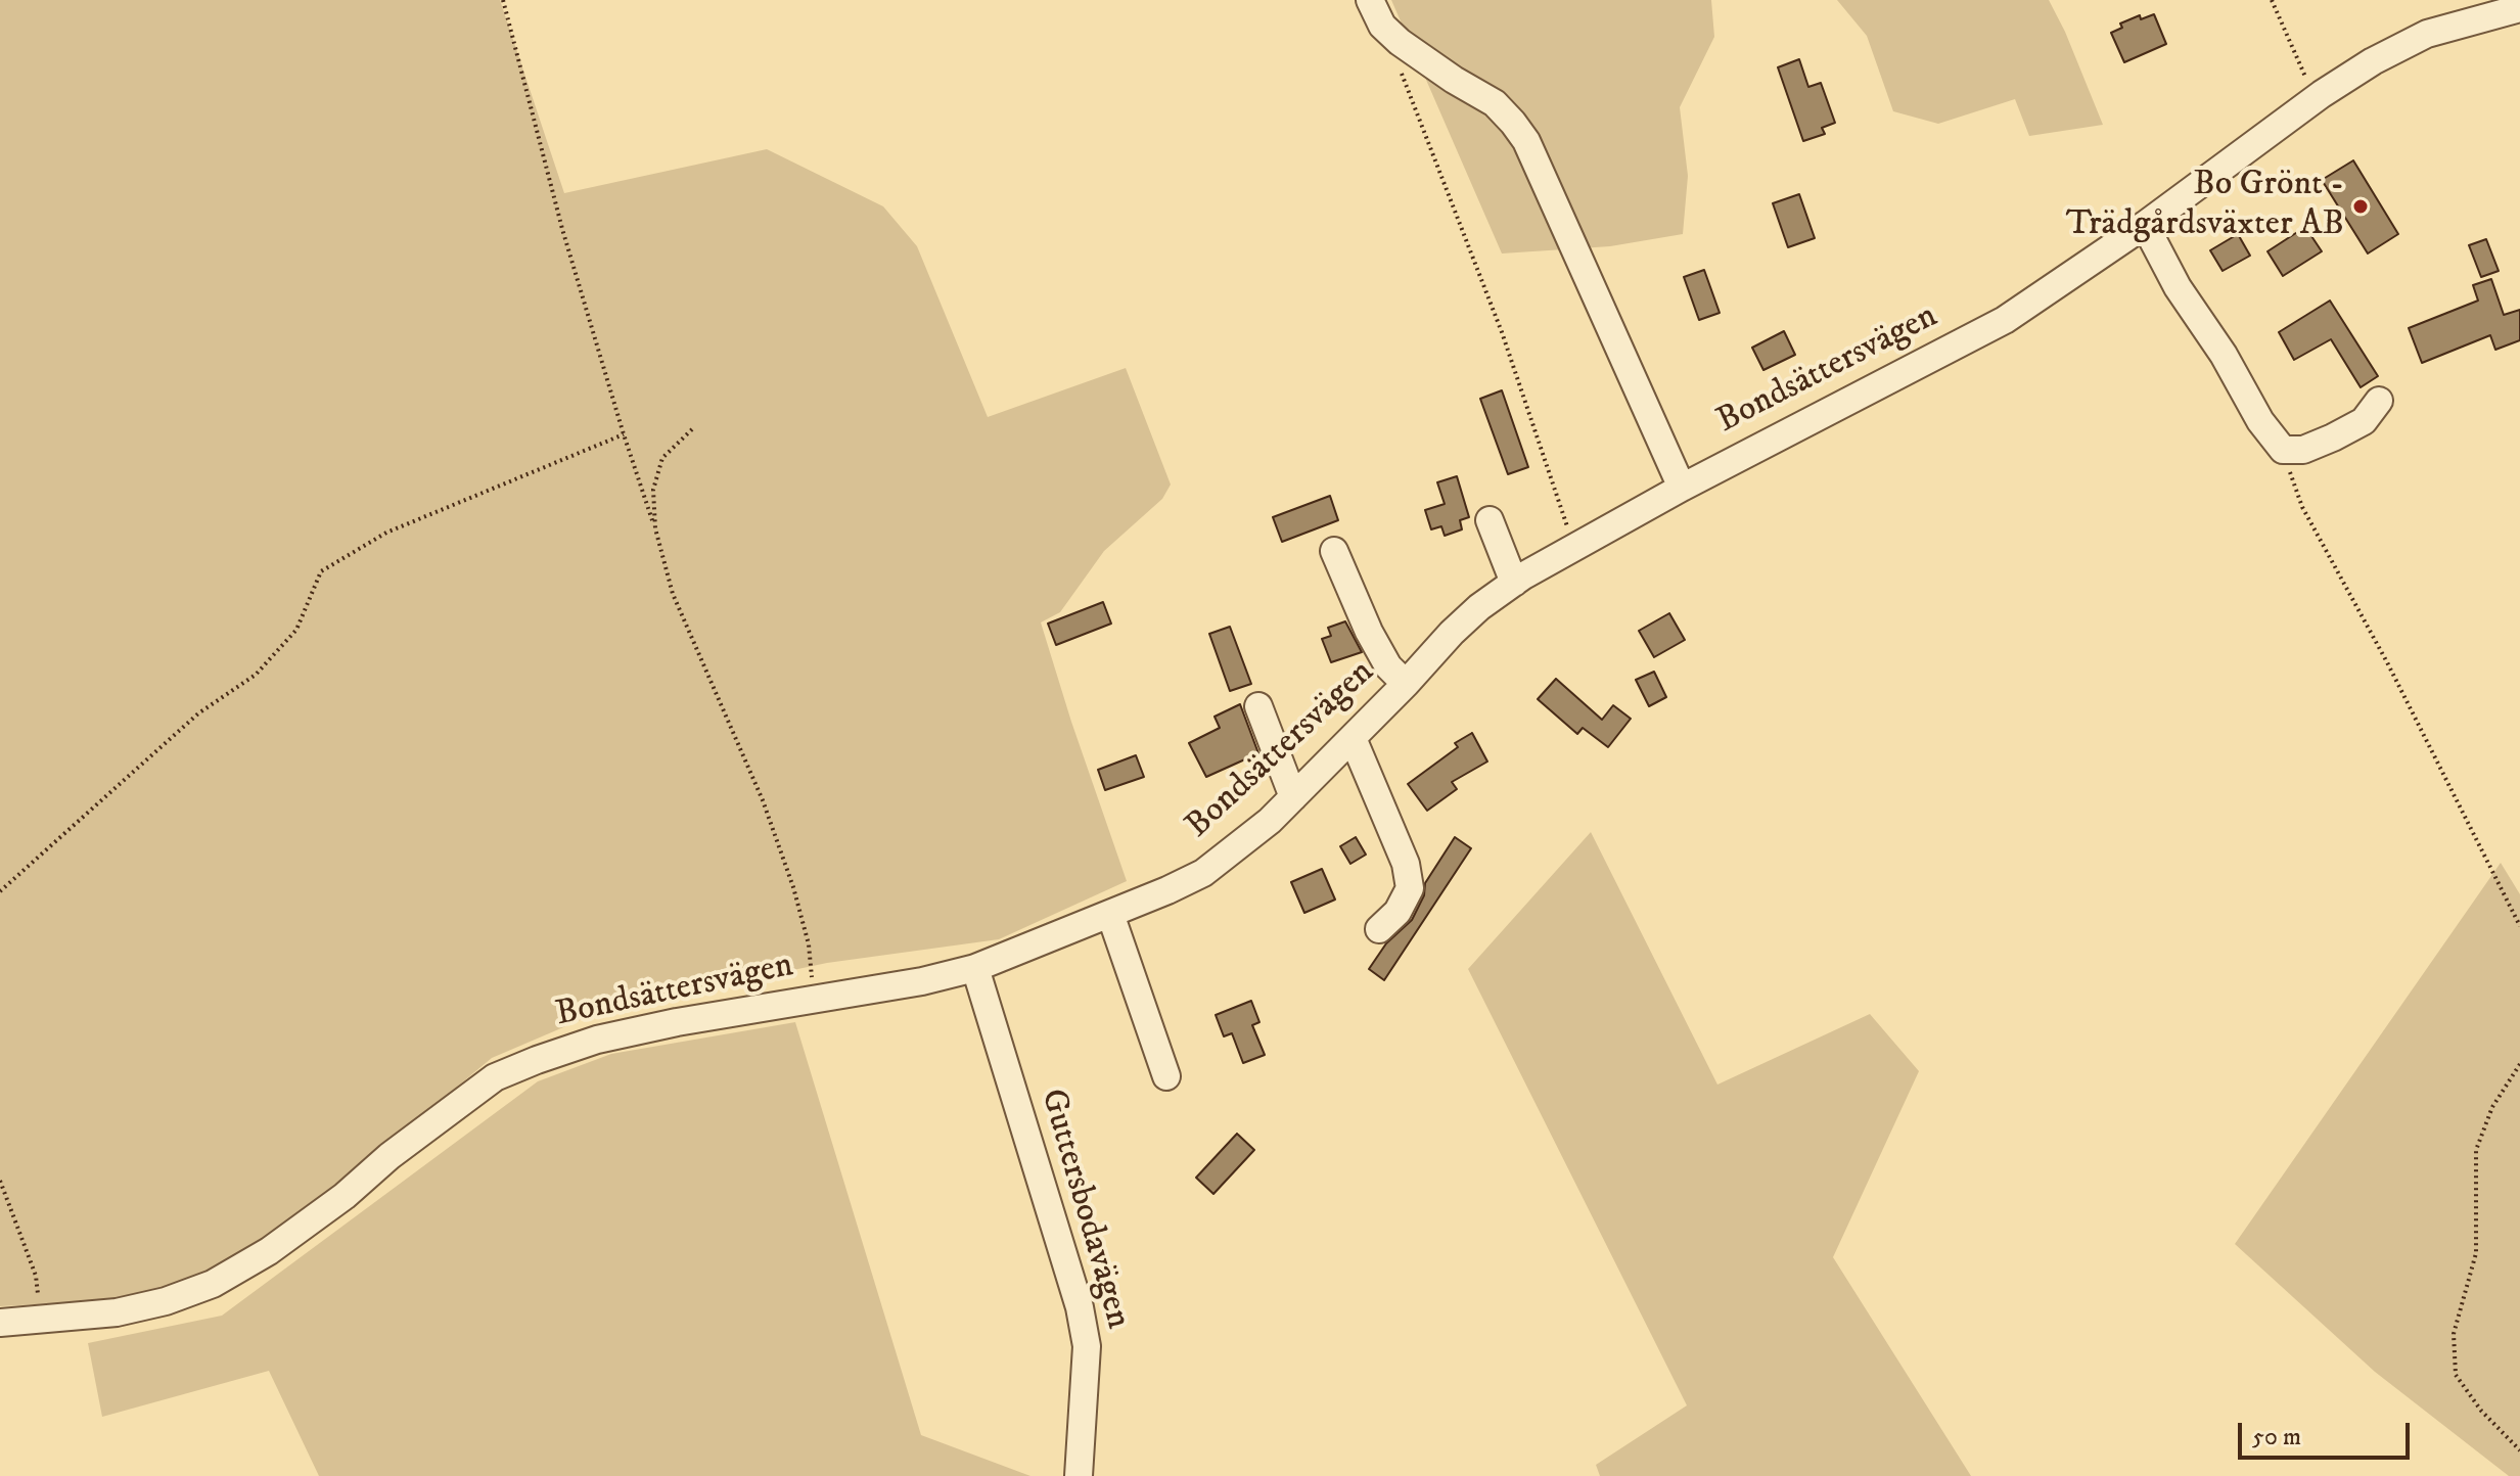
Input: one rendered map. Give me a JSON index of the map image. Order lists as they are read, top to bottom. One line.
{"streets":{"street":["Bondsättersvägen","Guttersbodavägen"]},"crossings":[["Bondsättersvägen","Guttersbodavägen"]],"places":["Bo Grönt - Trädgårdsväxter AB"],"scale_bar":"50 m"}
